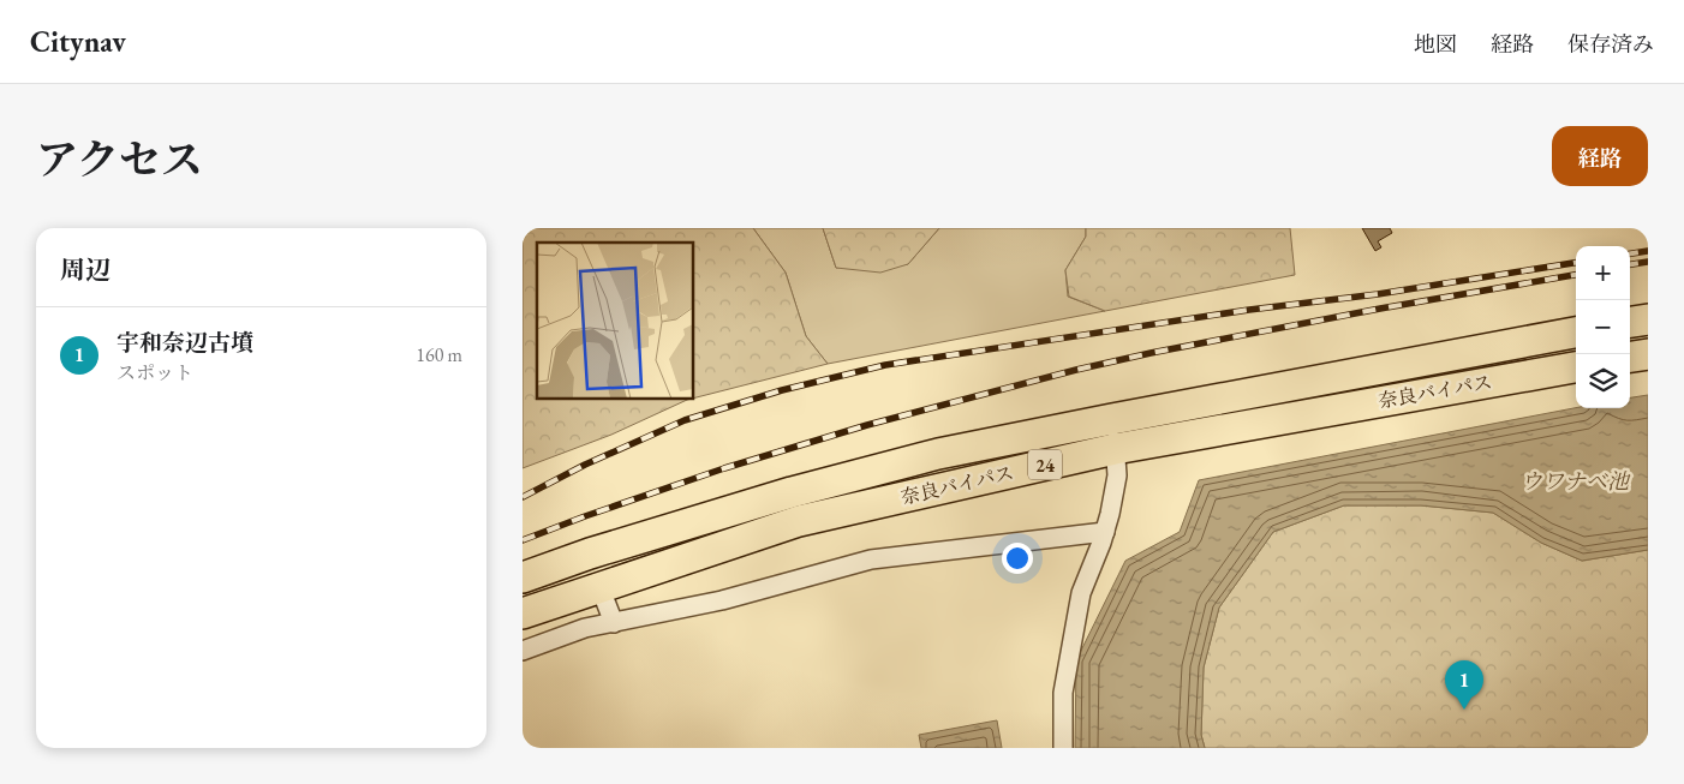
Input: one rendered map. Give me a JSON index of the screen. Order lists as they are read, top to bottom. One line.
{"streets":{"highway":["奈良バイパス","24"]},"water":["ウワナベ池"],"page":{"header":"Citynav","nav":["地図","経路","保存済み"],"title":"アクセス","buttons":"経路","heading":"周辺","map_buttons":["+","−"],"list":[{"mark":"1","name":"宇和奈辺古墳","note":"スポット","value":"160 m"}],"pins":"1"}}
